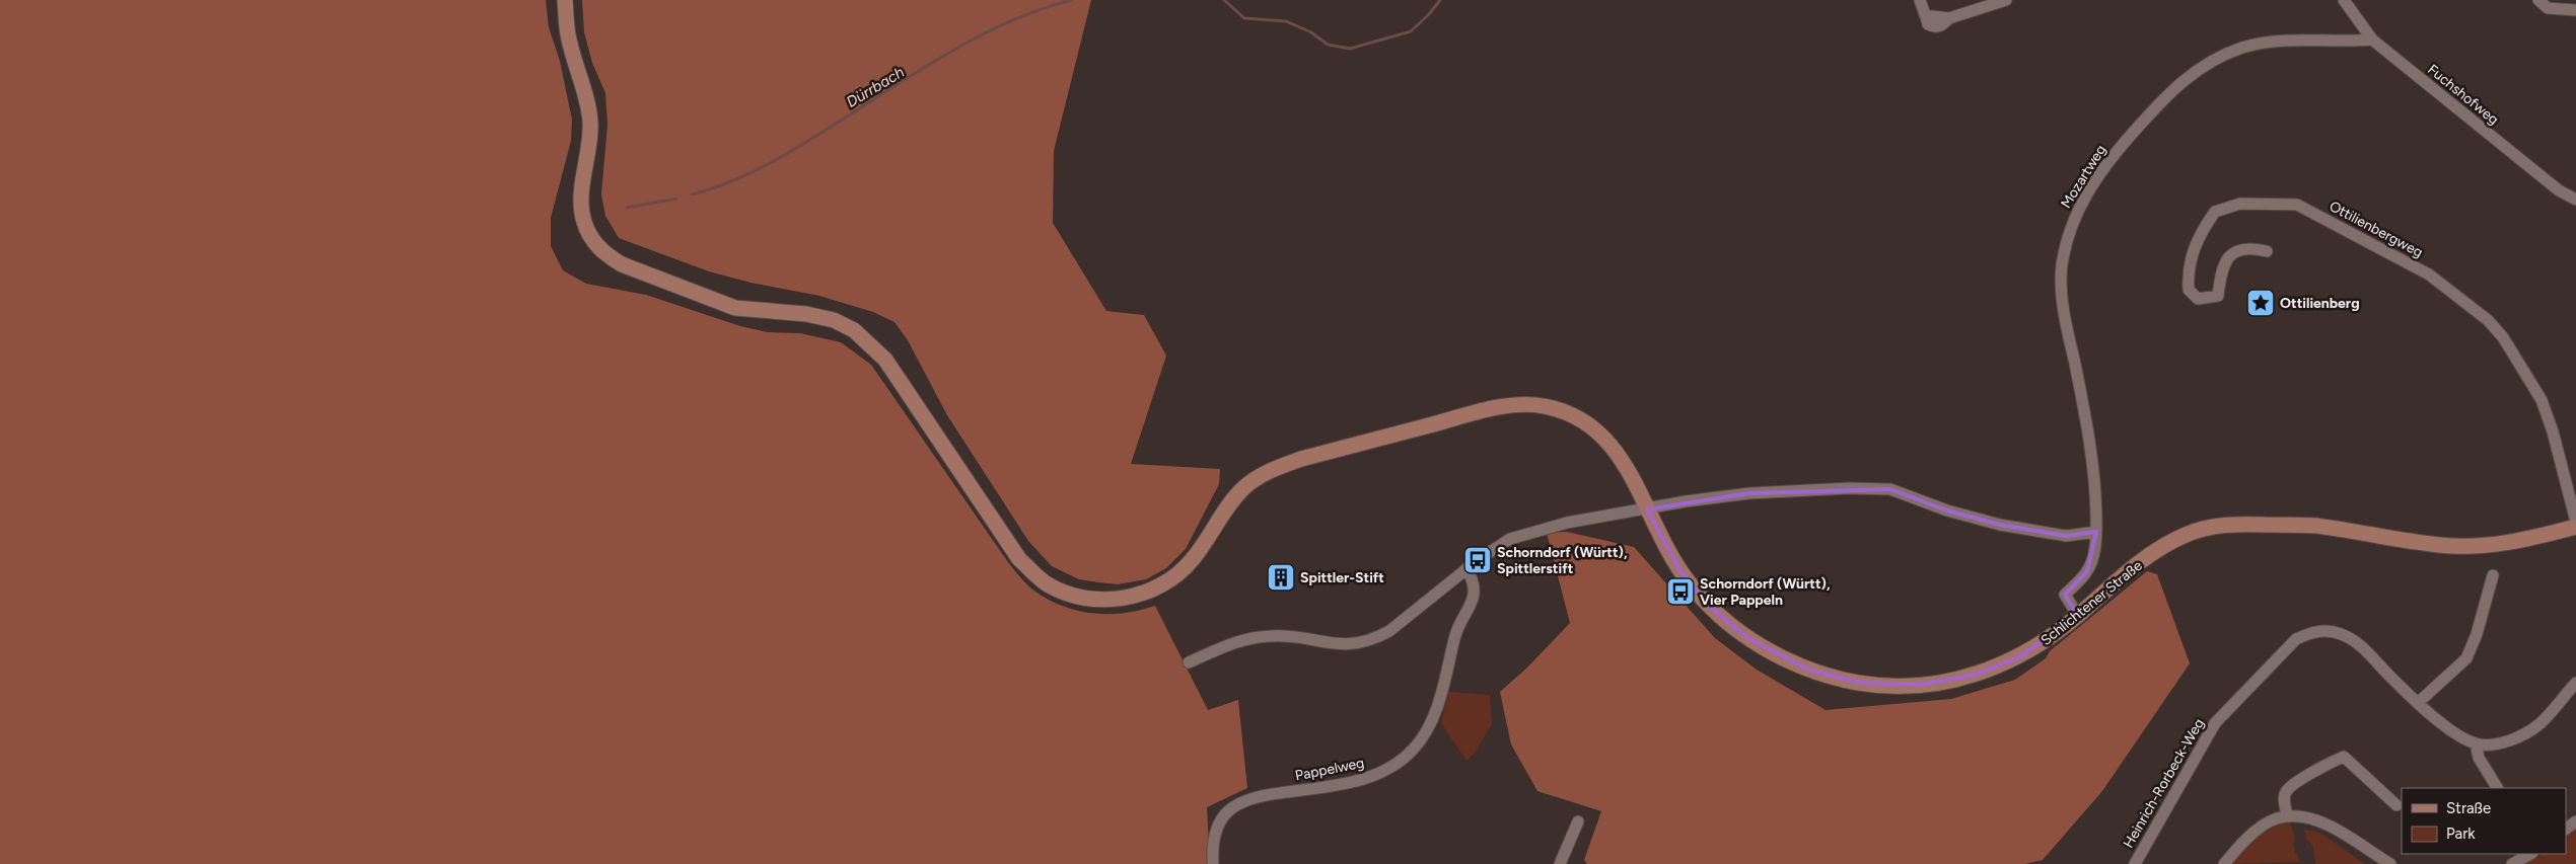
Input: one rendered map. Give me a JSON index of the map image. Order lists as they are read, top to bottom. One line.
{"streets":{"main road":["Schlichtener Straße"],"street":["Fuchshofweg","Mozartweg","Ottilienbergweg","Pappelweg","Heinrich-Rorbeck-Weg"]},"crossings":[["Fuchshofweg","Mozartweg"],["Mozartweg","Schlichtener Straße"]],"water":["Dürrbach"],"places":{"place":["Ottilienberg"],"bus stop":["Schorndorf (Württ), Spittlerstift","Schorndorf (Württ), Vier Pappeln"],"building":["Spittler-Stift"]},"legend":["Straße","Park"]}
